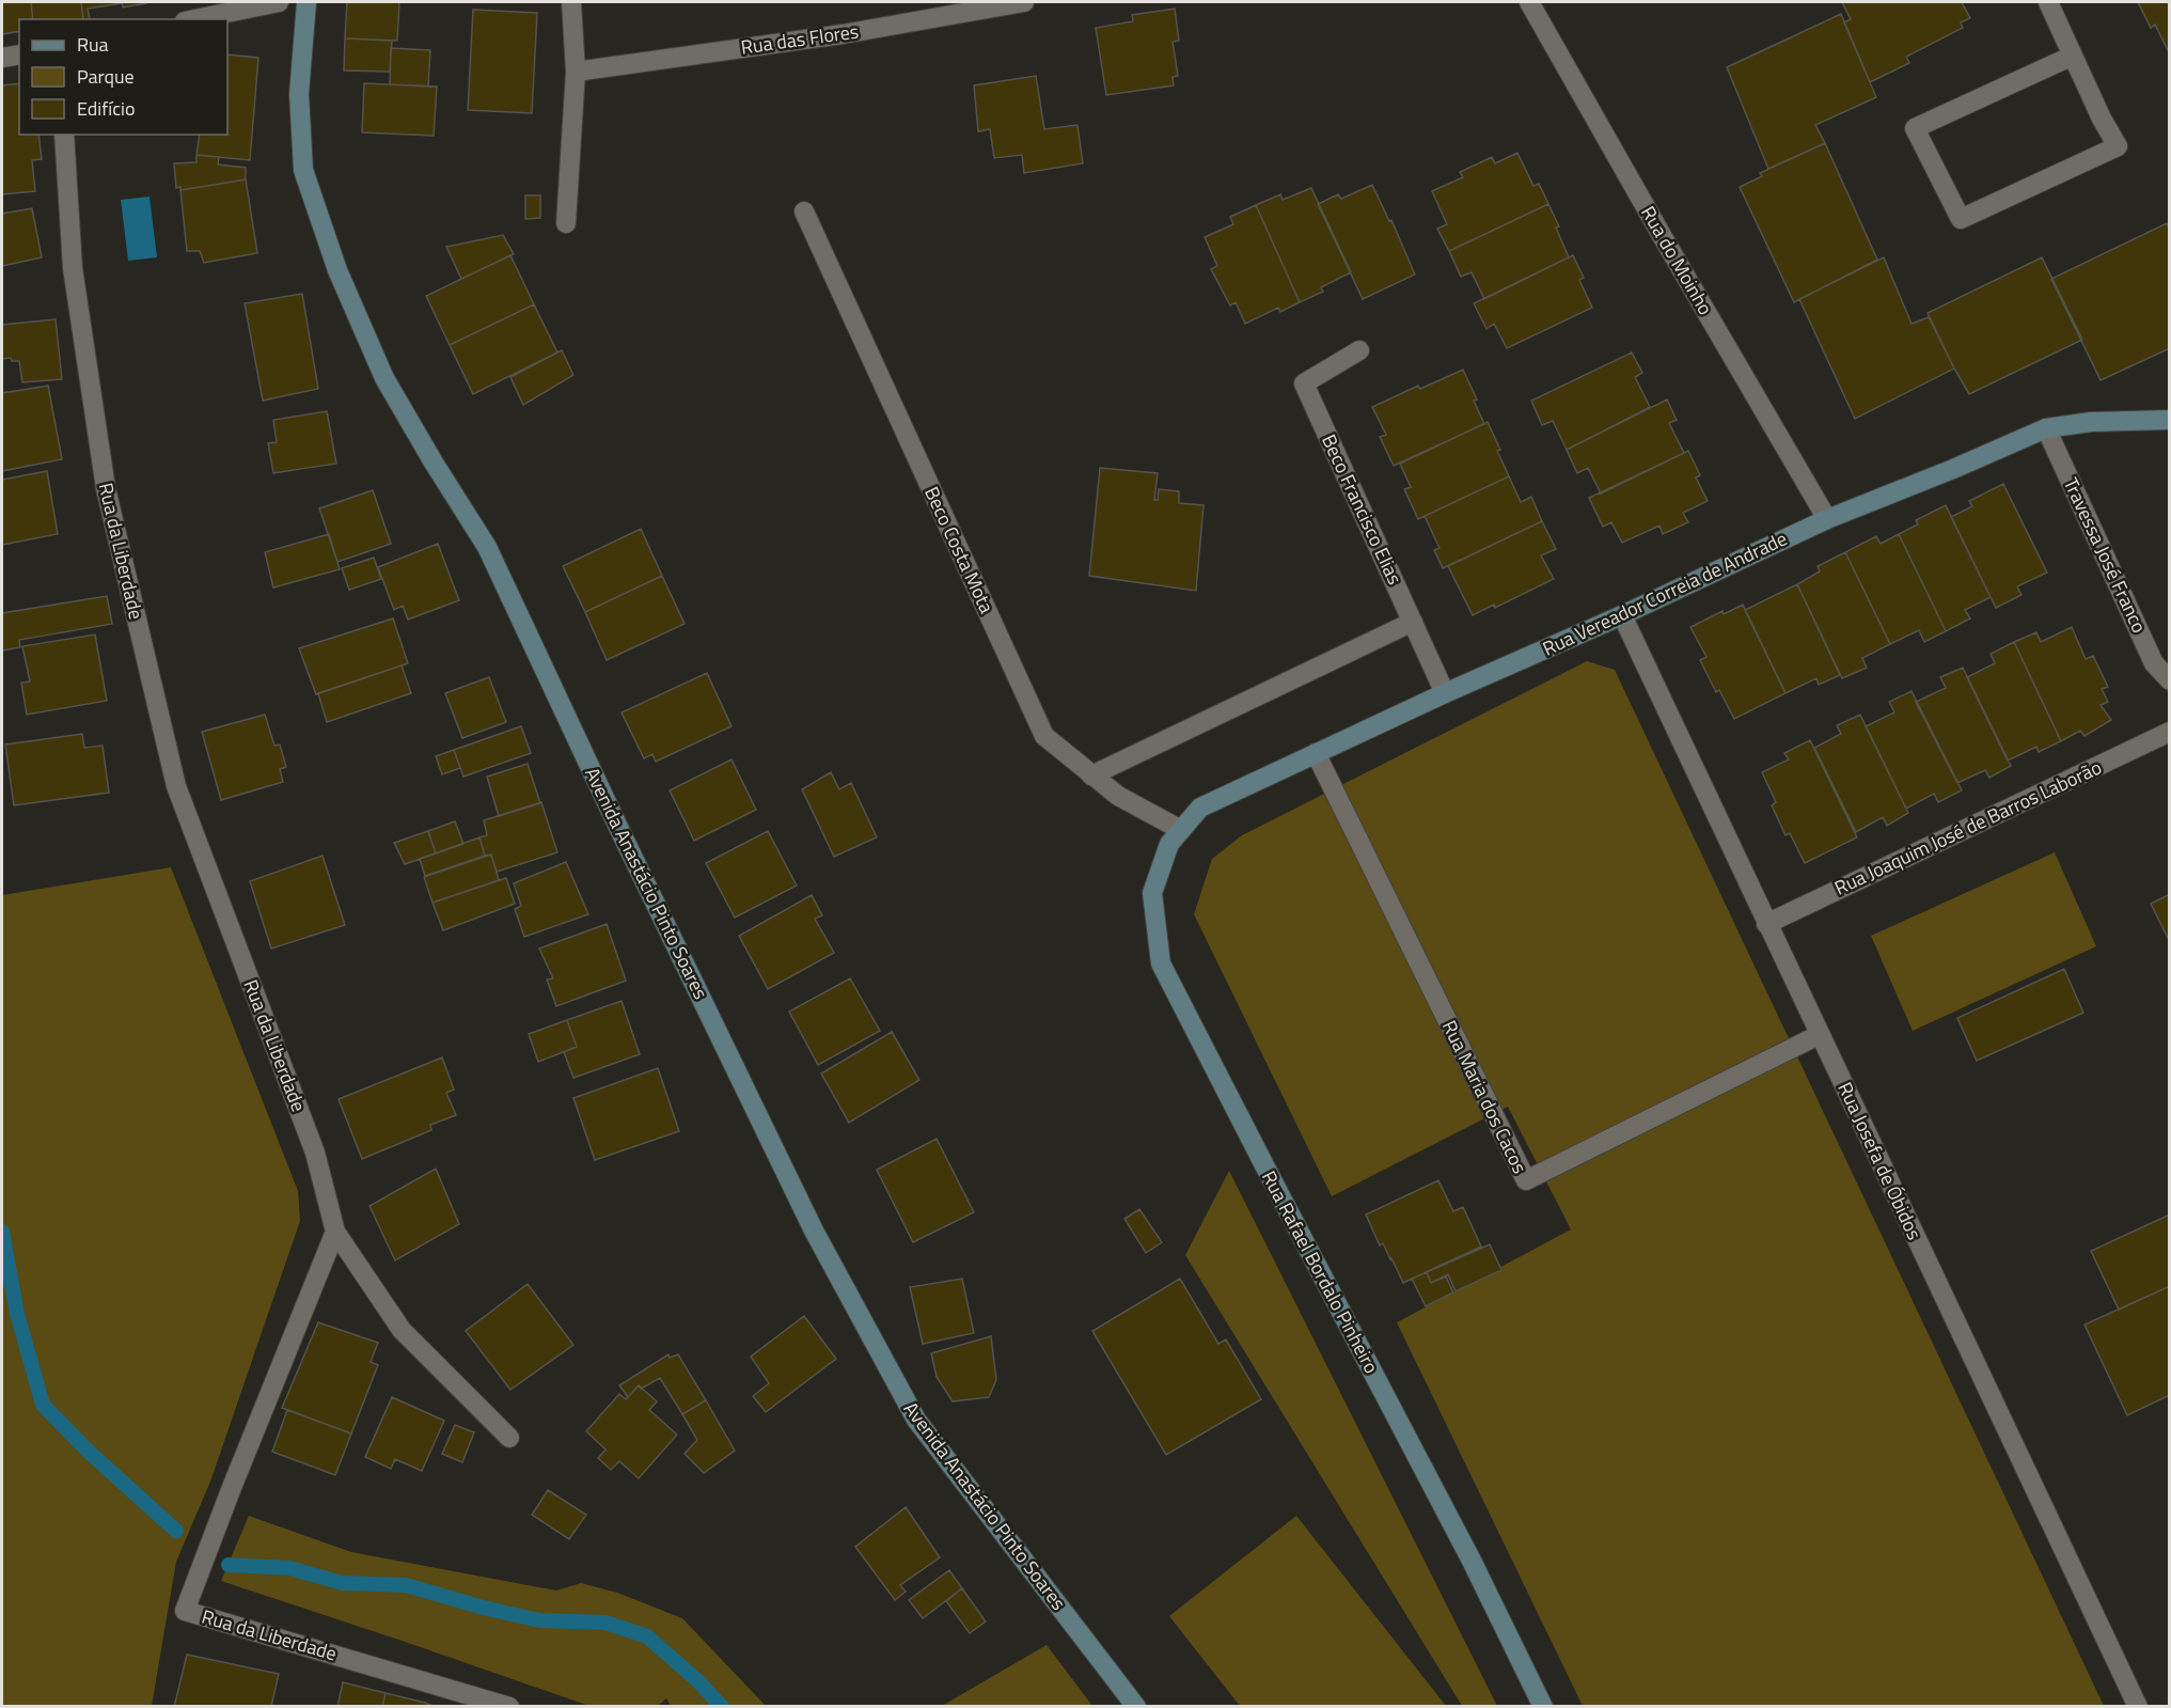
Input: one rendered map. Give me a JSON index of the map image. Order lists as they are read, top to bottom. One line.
{"streets":{"street":["Rua das Flores","Rua do Moinho","Beco Francisco Elias","Beco Costa Mota","Rua da Liberdade","Travessa José Franco","Rua Vereador Correia de Andrade","Rua Joaquim José de Barros Laborão","Avenida Anastácio Pinto Soares","Rua Maria dos Cacos","Rua Josefa de Óbidos","Rua Rafael Bordalo Pinheiro"]},"crossings":[["Rua do Moinho","Rua Vereador Correia de Andrade"],["Beco Francisco Elias","Rua Vereador Correia de Andrade"],["Beco Costa Mota","Rua Vereador Correia de Andrade"],["Beco Costa Mota","Rua Rafael Bordalo Pinheiro"],["Travessa José Franco","Rua Vereador Correia de Andrade"],["Rua Vereador Correia de Andrade","Rua Maria dos Cacos"],["Rua Vereador Correia de Andrade","Rua Josefa de Óbidos"],["Rua Vereador Correia de Andrade","Rua Rafael Bordalo Pinheiro"],["Rua Joaquim José de Barros Laborão","Rua Josefa de Óbidos"],["Rua Maria dos Cacos","Rua Josefa de Óbidos"]],"legend":["Rua","Parque","Edifício"]}
